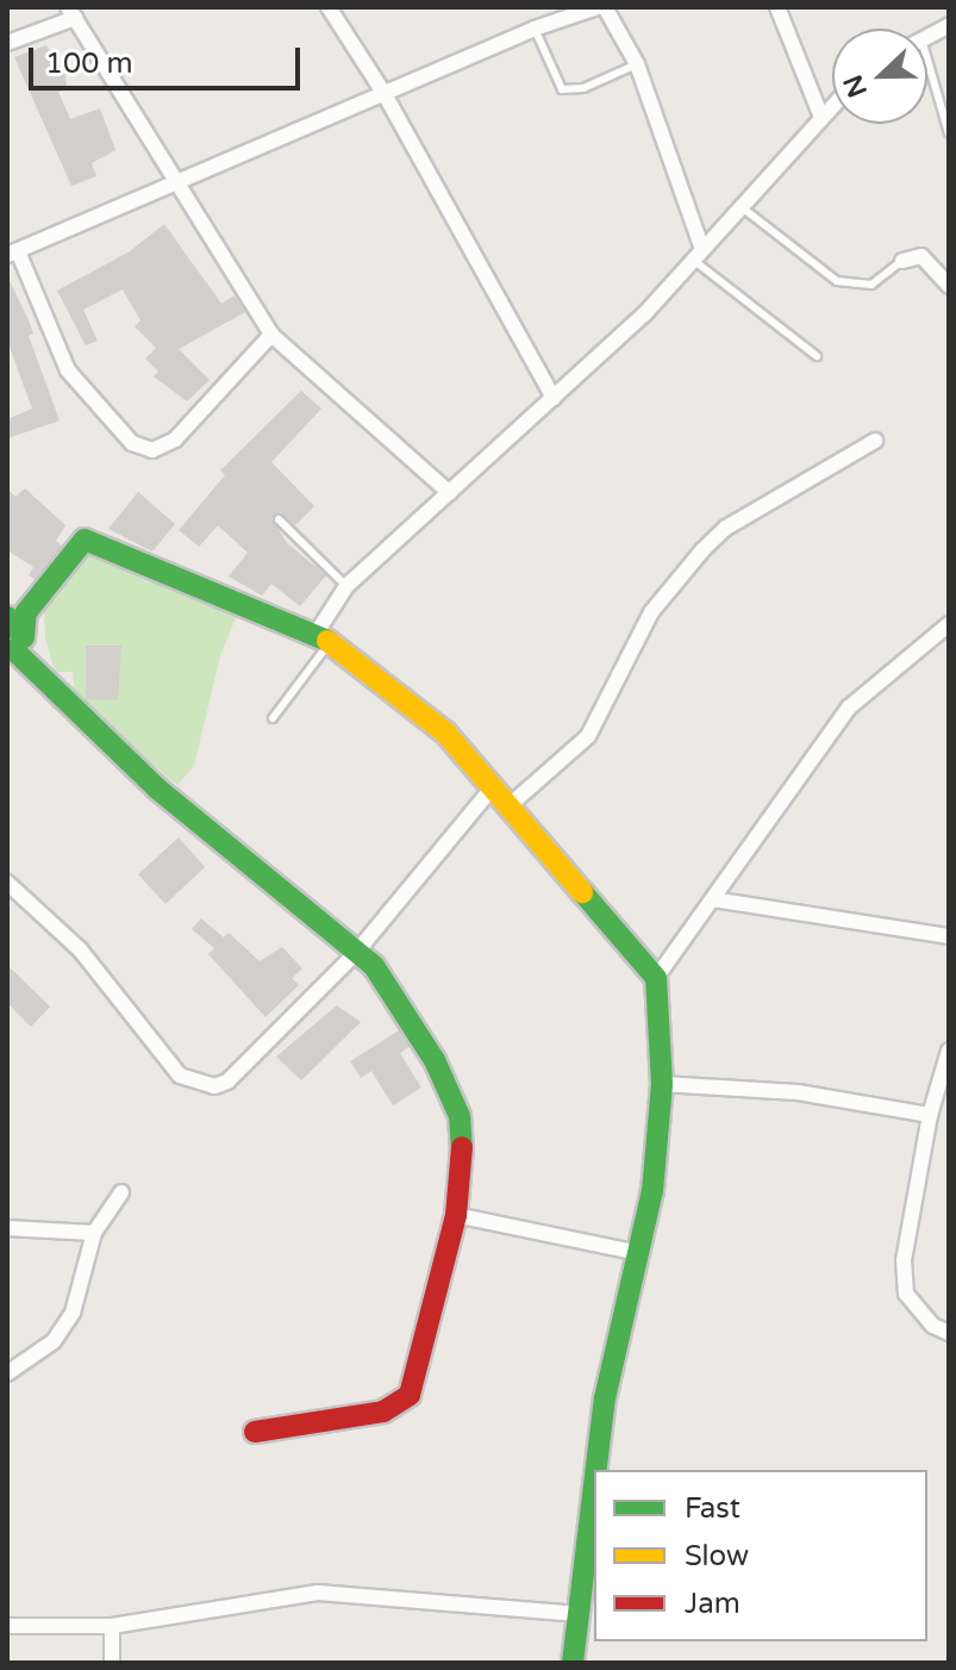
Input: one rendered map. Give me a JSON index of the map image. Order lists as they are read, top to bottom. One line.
{"legend":["Fast","Slow","Jam"],"scale_bar":"100 m","north":"left"}
